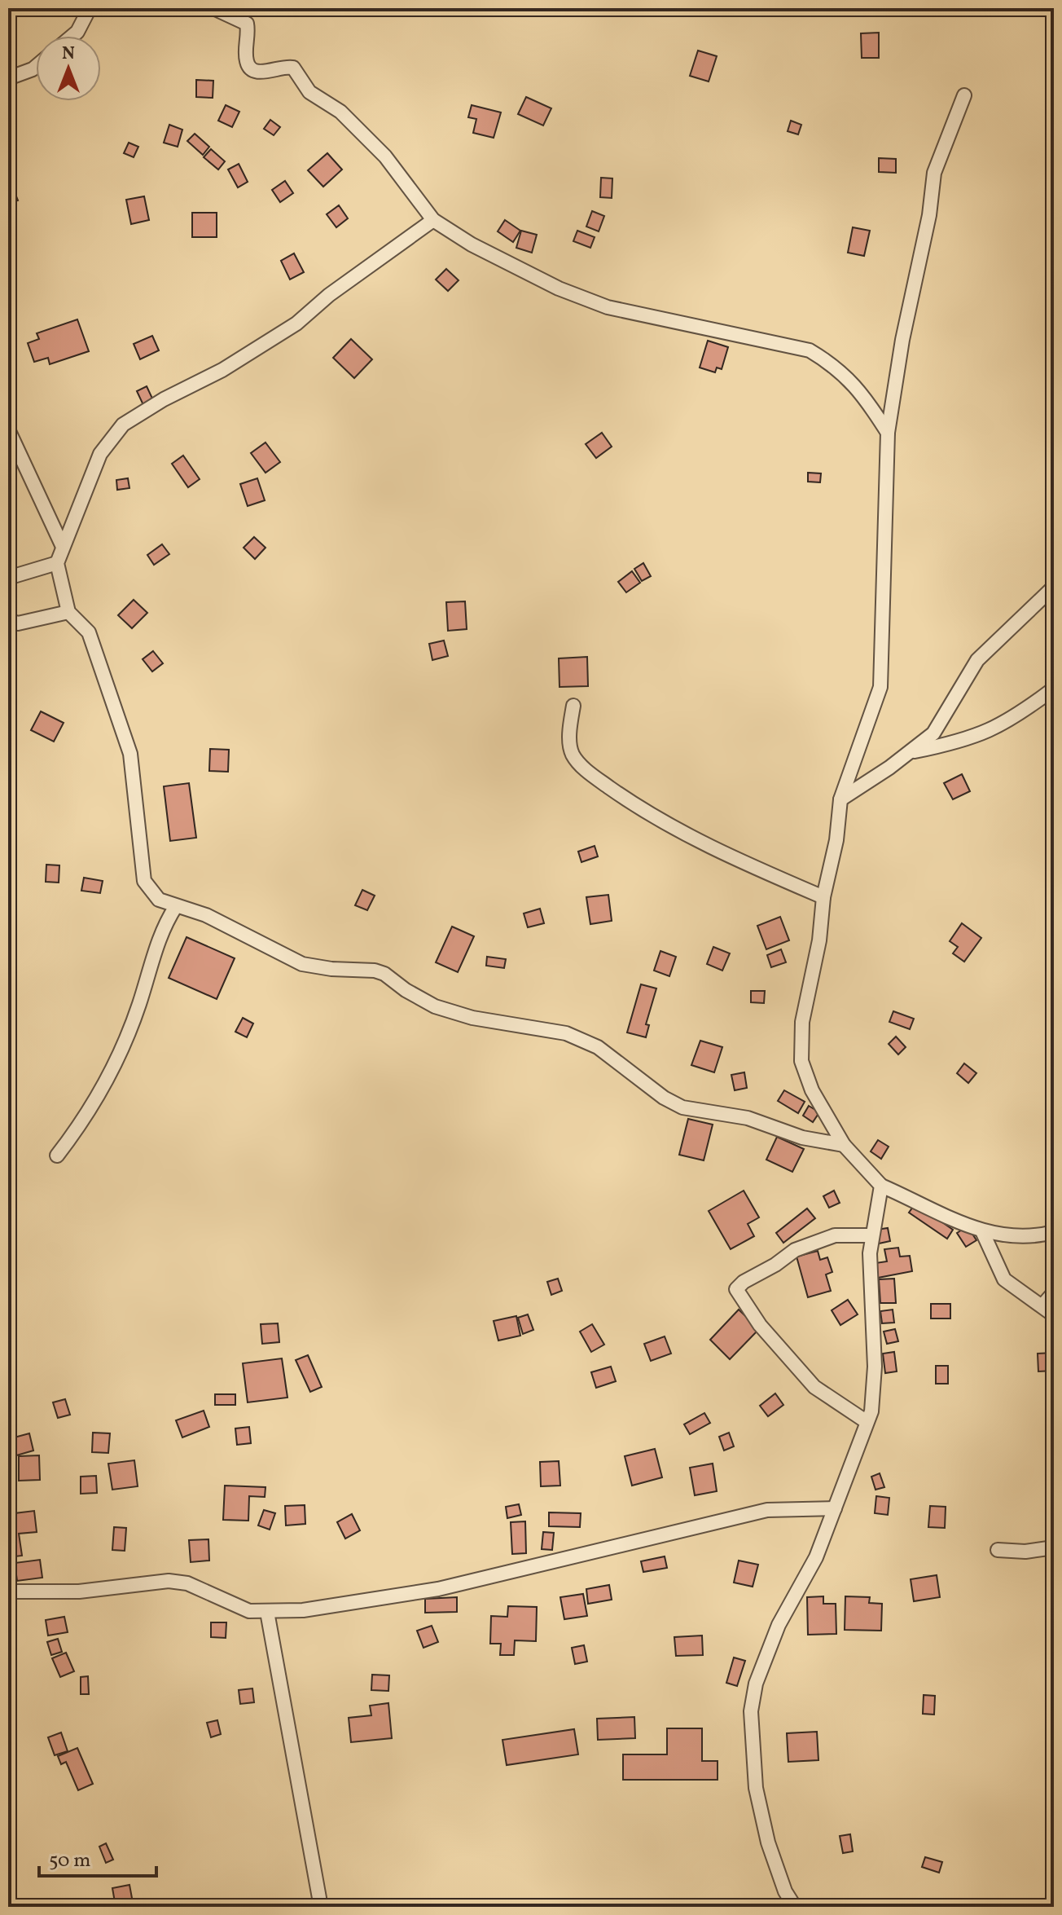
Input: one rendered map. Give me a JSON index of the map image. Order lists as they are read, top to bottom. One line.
{"scale_bar":"50 m","north":"top"}
